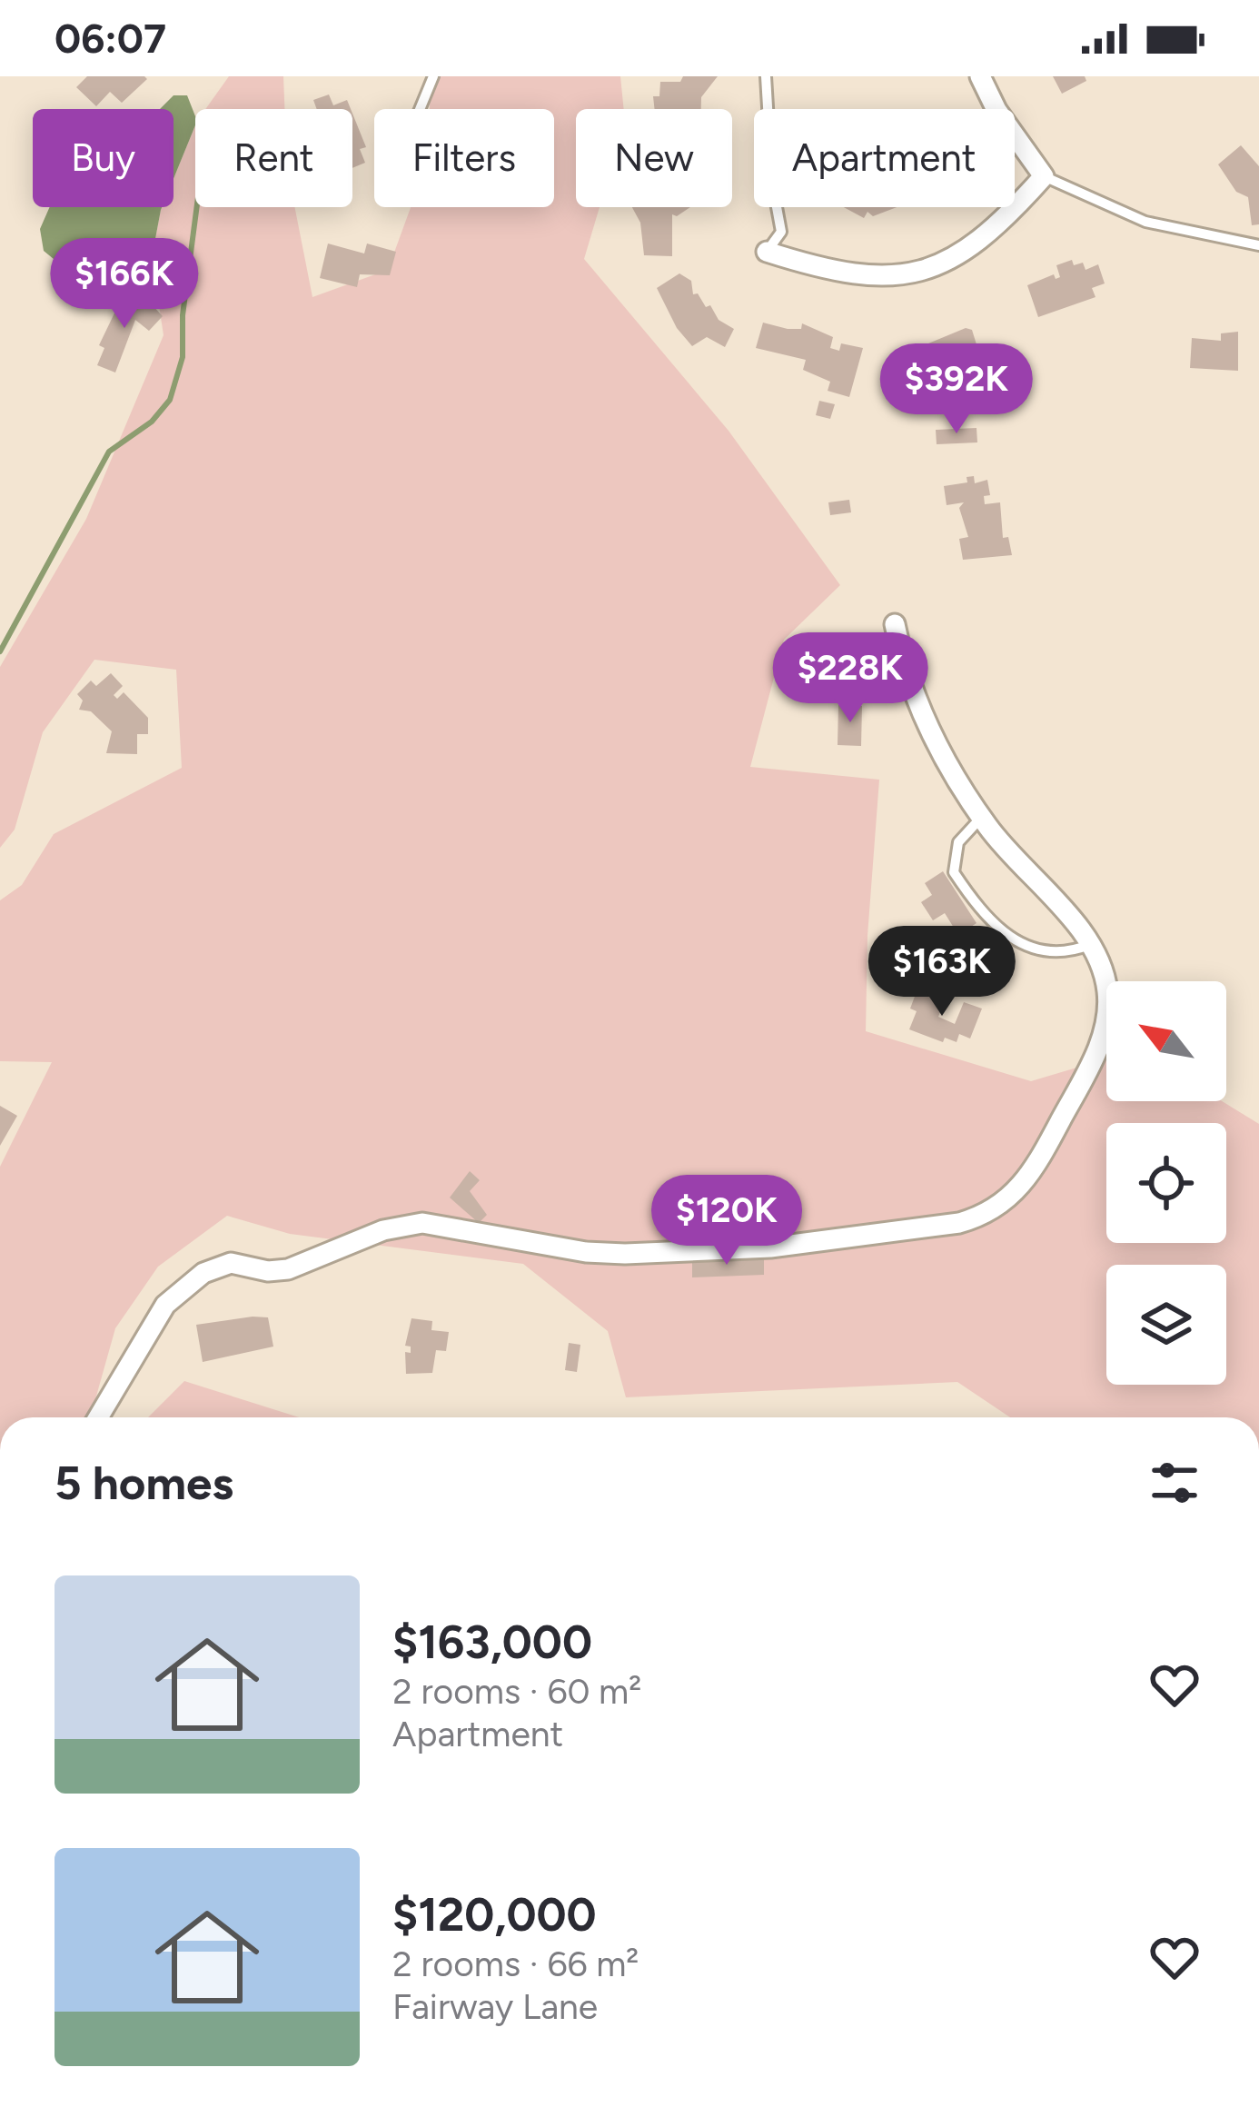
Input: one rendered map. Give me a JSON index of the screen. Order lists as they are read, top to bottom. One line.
{"north":"top left","page":{"status":"06:07","chip":["Buy","Rent","Filters","New","Apartment"],"price":["$166K","$392K","$228K","$163K","$120K"],"heading":"5 homes","list":[{"name":"$163,000","note":"2 rooms · 60 m² · Apartment"},{"name":"$120,000","note":"2 rooms · 66 m² · Fairway Lane"}]}}
